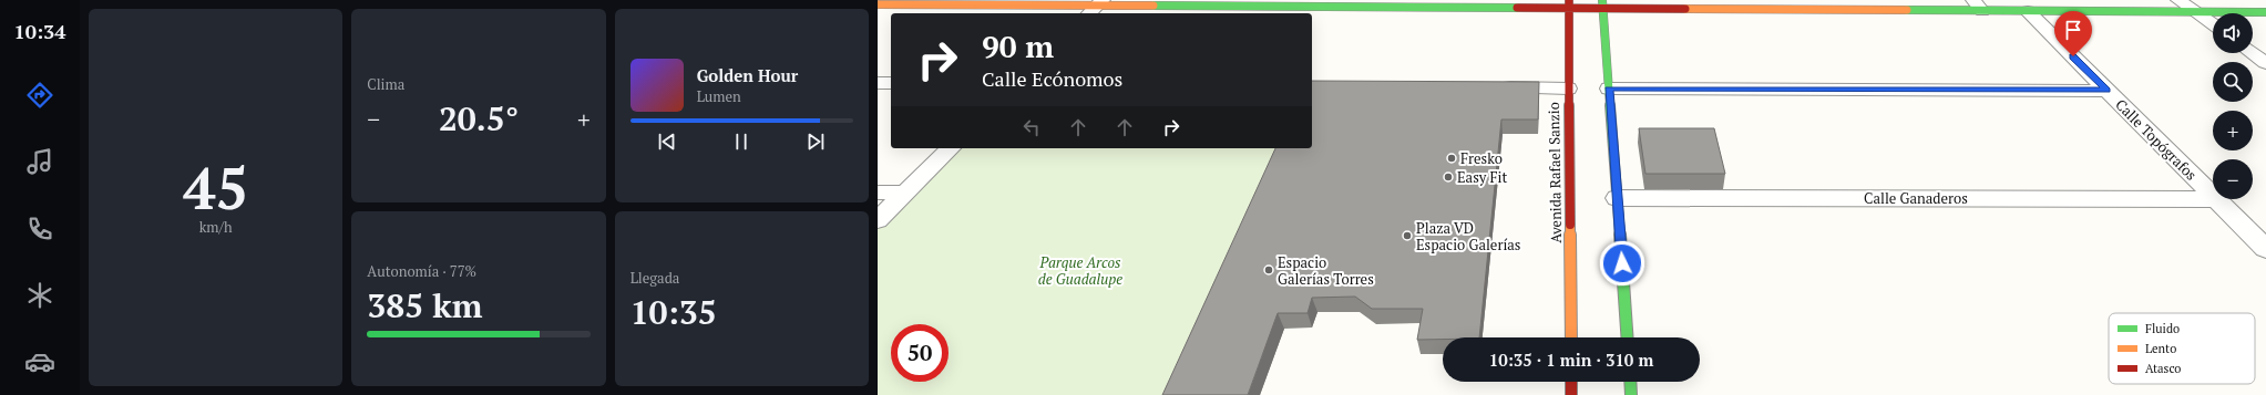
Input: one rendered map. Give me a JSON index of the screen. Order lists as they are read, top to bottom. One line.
{"streets":{"street":["Calle Topógrafos","Avenida Rafael Sanzio","Calle Ganaderos"]},"parks":["Parque Arcos de Guadalupe"],"places":["Fresko","Easy Fit","Plaza VD Espacio Galerías","Espacio Galerías Torres"],"legend":["Fluido","Lento","Atasco"],"page":{"tabs":"10:34","tile":[["45","km/h"],"Clima",["Autonomía · 77%","385 km"],["Llegada","10:35"]],"map_buttons":["+","−"],"turn":["90 m","Calle Ecónomos"],"song":["Golden Hour","Lumen"],"heat":["−","20.5°","+"],"limit":"50","trip":"10:35 · 1 min · 310 m"}}
